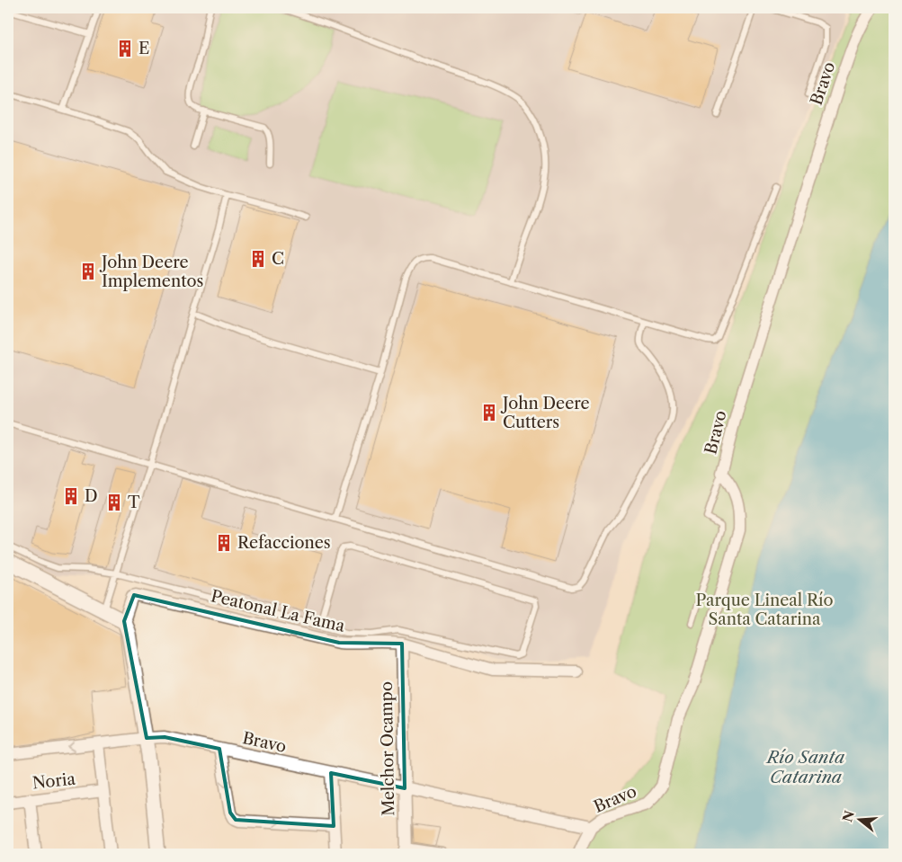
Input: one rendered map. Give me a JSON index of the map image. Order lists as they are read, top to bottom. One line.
{"streets":{"street":["Bravo","Peatonal La Fama","Melchor Ocampo","Noria"]},"crossings":[["Bravo","Melchor Ocampo"],["Peatonal La Fama","Melchor Ocampo"]],"water":["Río Santa Catarina"],"parks":["Parque Lineal Río Santa Catarina"],"places":{"building":["E","C","John Deere Implementos","John Deere Cutters","D","T","Refacciones"]},"north":"left"}
